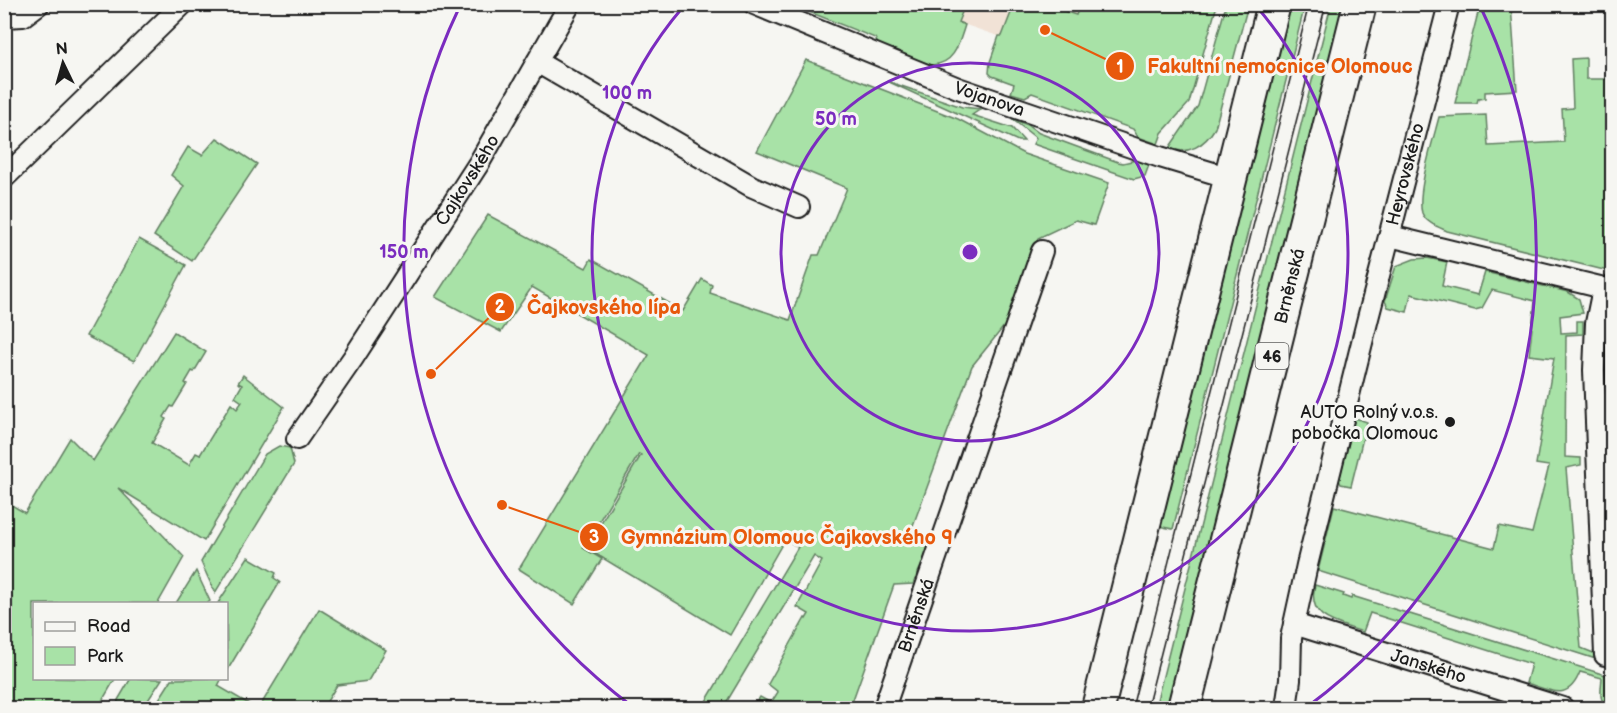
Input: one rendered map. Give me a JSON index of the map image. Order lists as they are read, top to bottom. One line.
{"streets":{"main road":["Brněnská","46"],"street":["Vojanova","Heyrovského","Čajkovského","Janského"]},"places":["Fakultní nemocnice Olomouc","Čajkovského lípa","AUTO Rolný v.o.s. pobočka Olomouc","Gymnázium Olomouc Čajkovského 9"],"legend":["Road","Park"],"north":"top","rings":["100 m","50 m","150 m"]}
